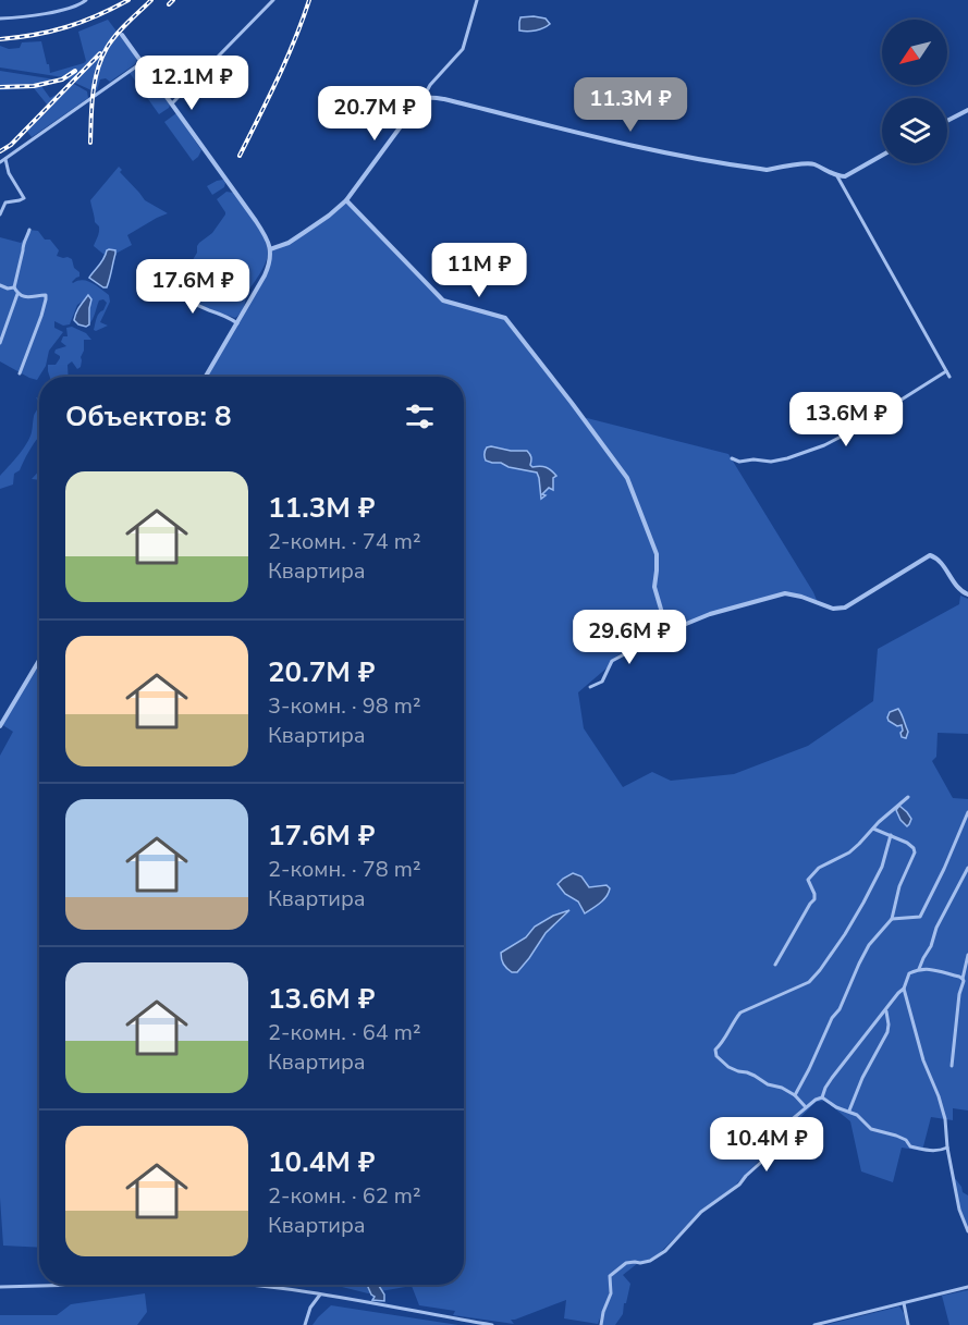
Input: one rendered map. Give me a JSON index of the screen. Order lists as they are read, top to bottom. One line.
{"north":"bottom left","page":{"price":["12.1M ₽","11.3M ₽","20.7M ₽","11M ₽","17.6M ₽","13.6M ₽","29.6M ₽","10.4M ₽"],"heading":"Объектов: 8","list":[{"name":"11.3M ₽","note":"2-комн. · 74 m² · Квартира"},{"name":"20.7M ₽","note":"3-комн. · 98 m² · Квартира"},{"name":"17.6M ₽","note":"2-комн. · 78 m² · Квартира"},{"name":"13.6M ₽","note":"2-комн. · 64 m² · Квартира"},{"name":"10.4M ₽","note":"2-комн. · 62 m² · Квартира"}]}}
